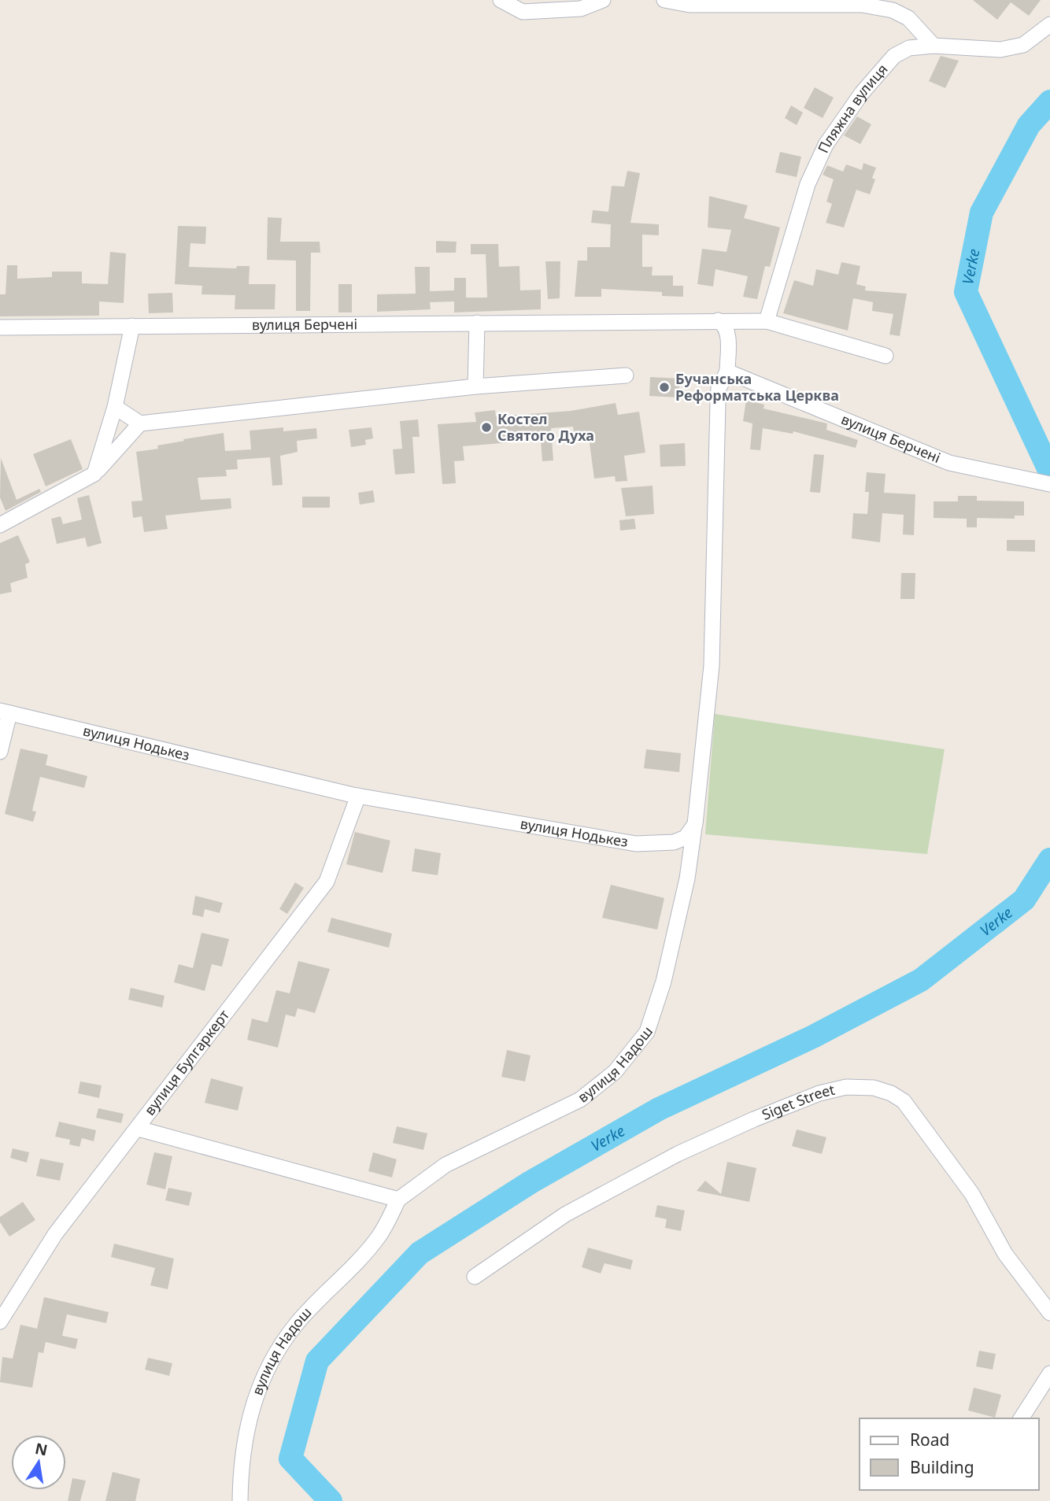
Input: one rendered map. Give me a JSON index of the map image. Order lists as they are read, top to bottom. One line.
{"streets":{"street":["Пляжна вулиця","вулиця Берчені","вулиця Нодькез","вулиця Надош","вулиця Булгаркерт","Siget Street"]},"crossings":[["Пляжна вулиця","вулиця Берчені"],["вулиця Нодькез","вулиця Надош"],["вулиця Нодькез","вулиця Булгаркерт"]],"water":["Verke"],"places":["Бучанська Реформатська Церква","Костел Святого Духа"],"legend":["Road","Building"],"north":"top"}
